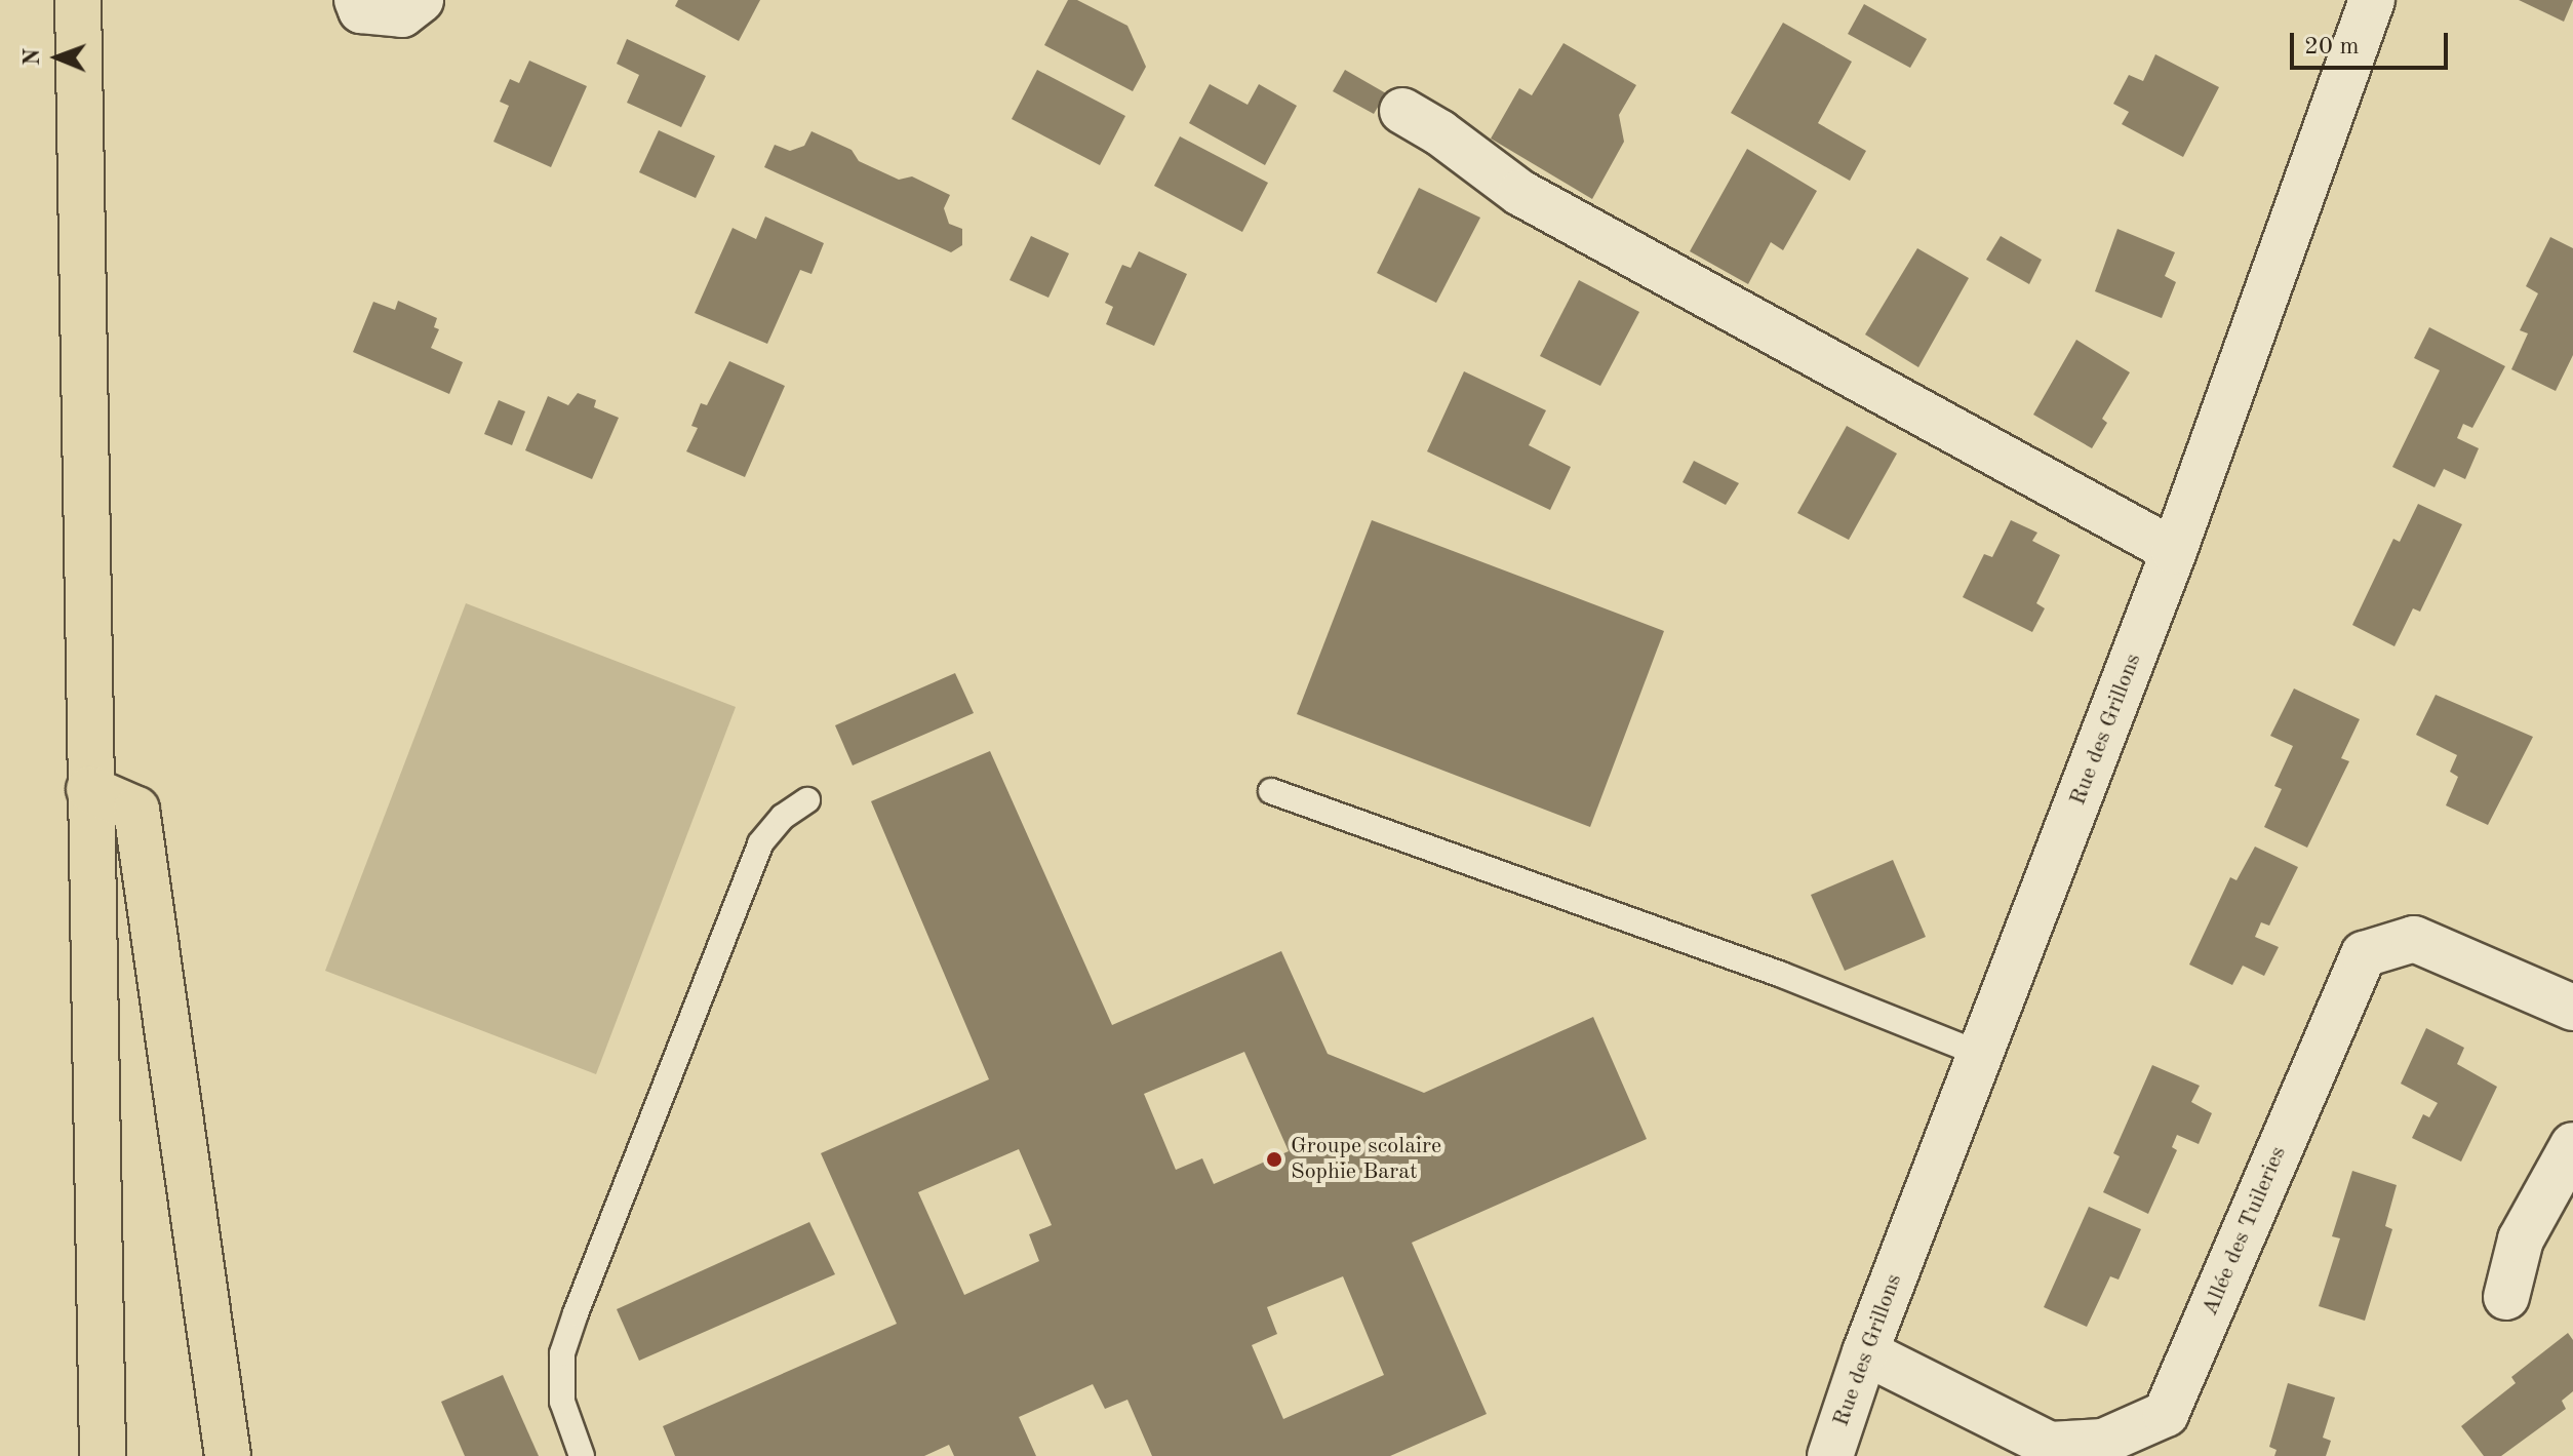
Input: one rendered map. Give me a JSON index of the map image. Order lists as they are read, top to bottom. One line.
{"streets":{"street":["Rue des Grillons","Allée des Tuileries"]},"crossings":[["Rue des Grillons","Allée des Tuileries"]],"places":["Groupe scolaire Sophie Barat"],"scale_bar":"20 m","north":"left"}
